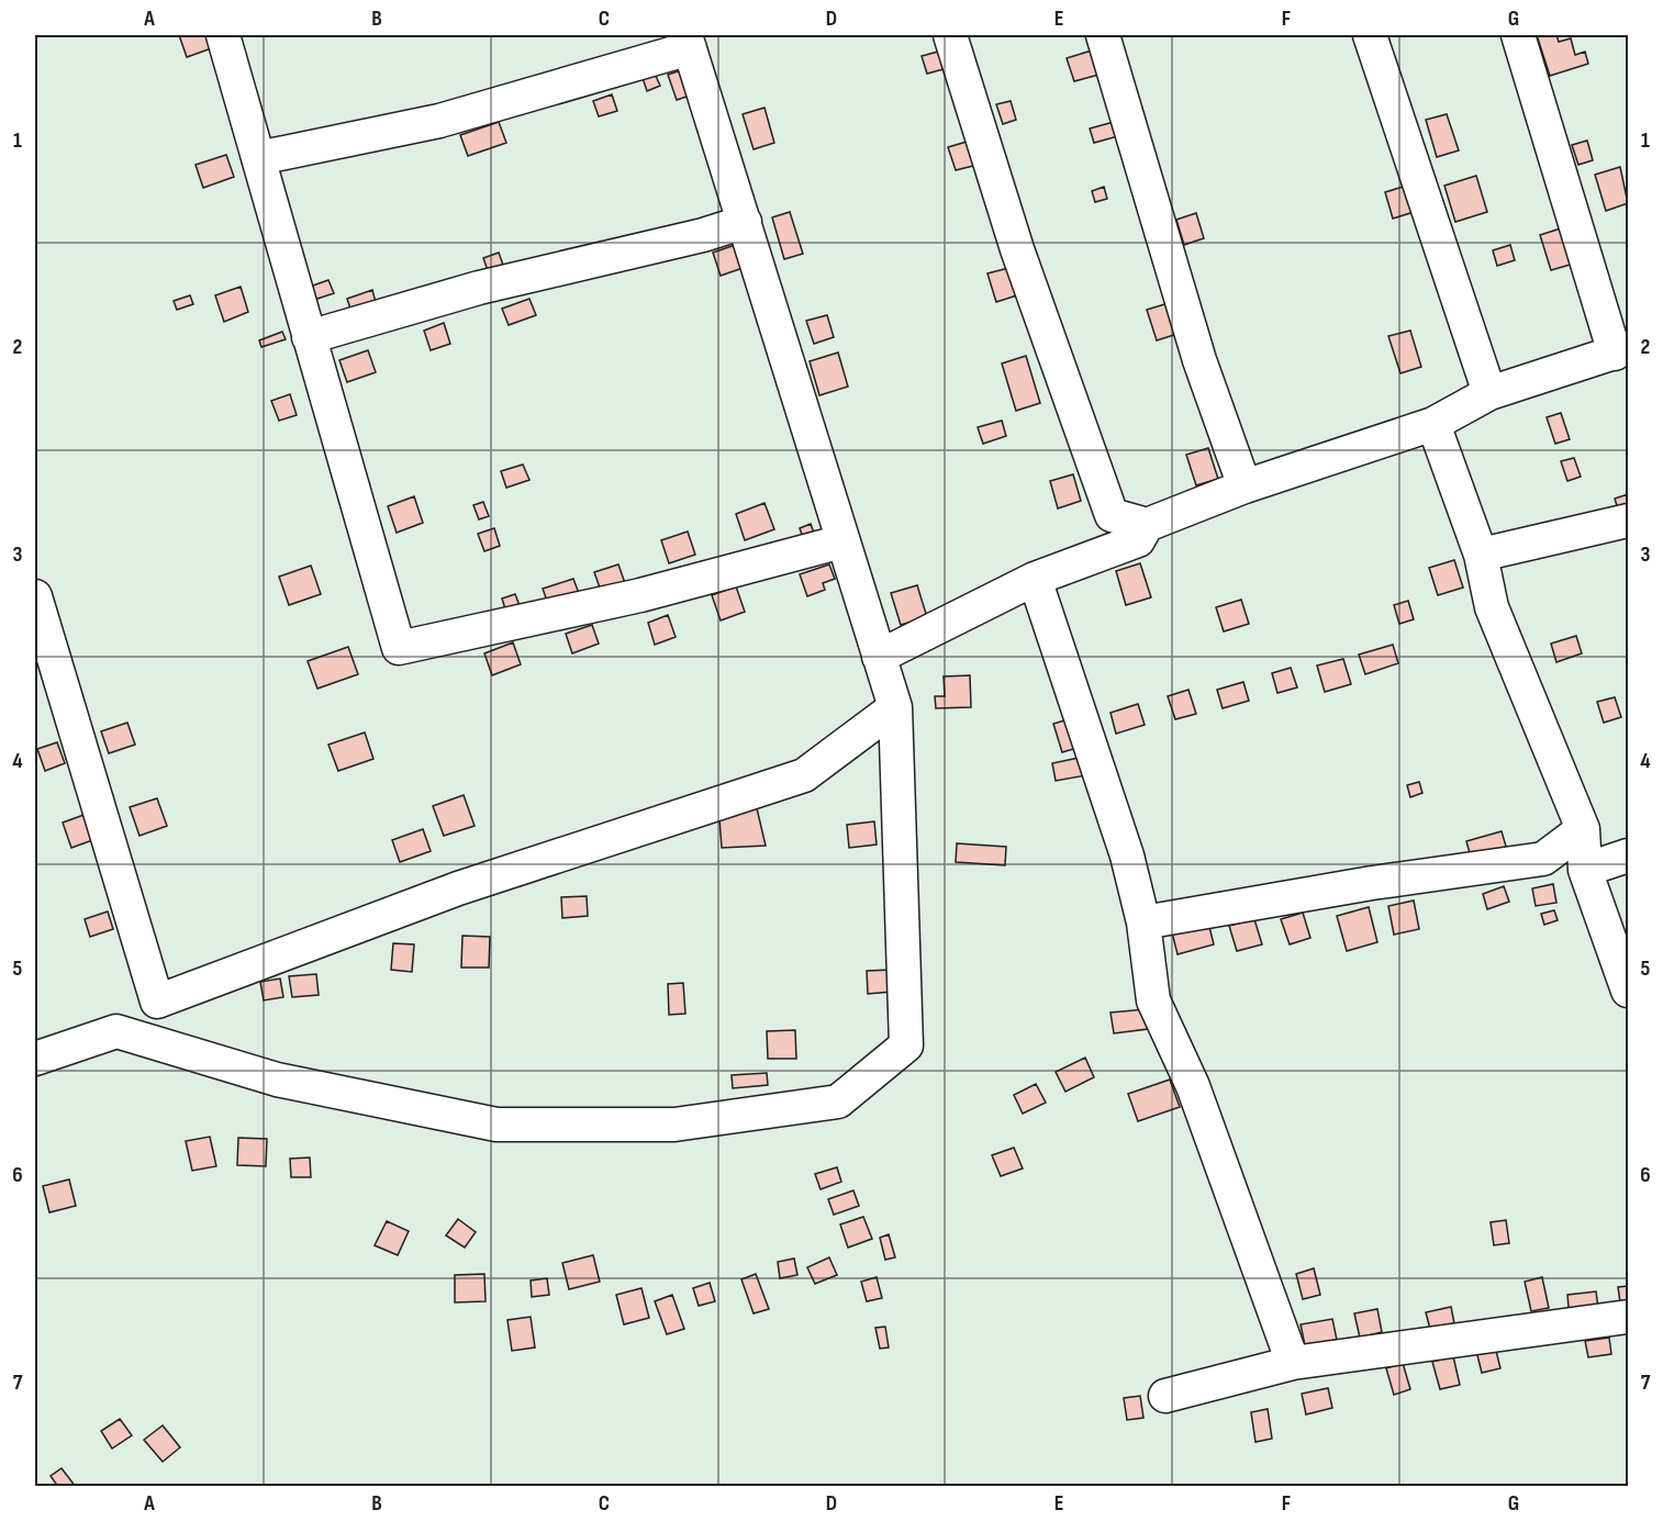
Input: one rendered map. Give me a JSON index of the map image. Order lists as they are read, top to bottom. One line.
{"grid":{"columns":["A","B","C","D","E","F","G"],"rows":["1","2","3","4","5","6","7"]}}
